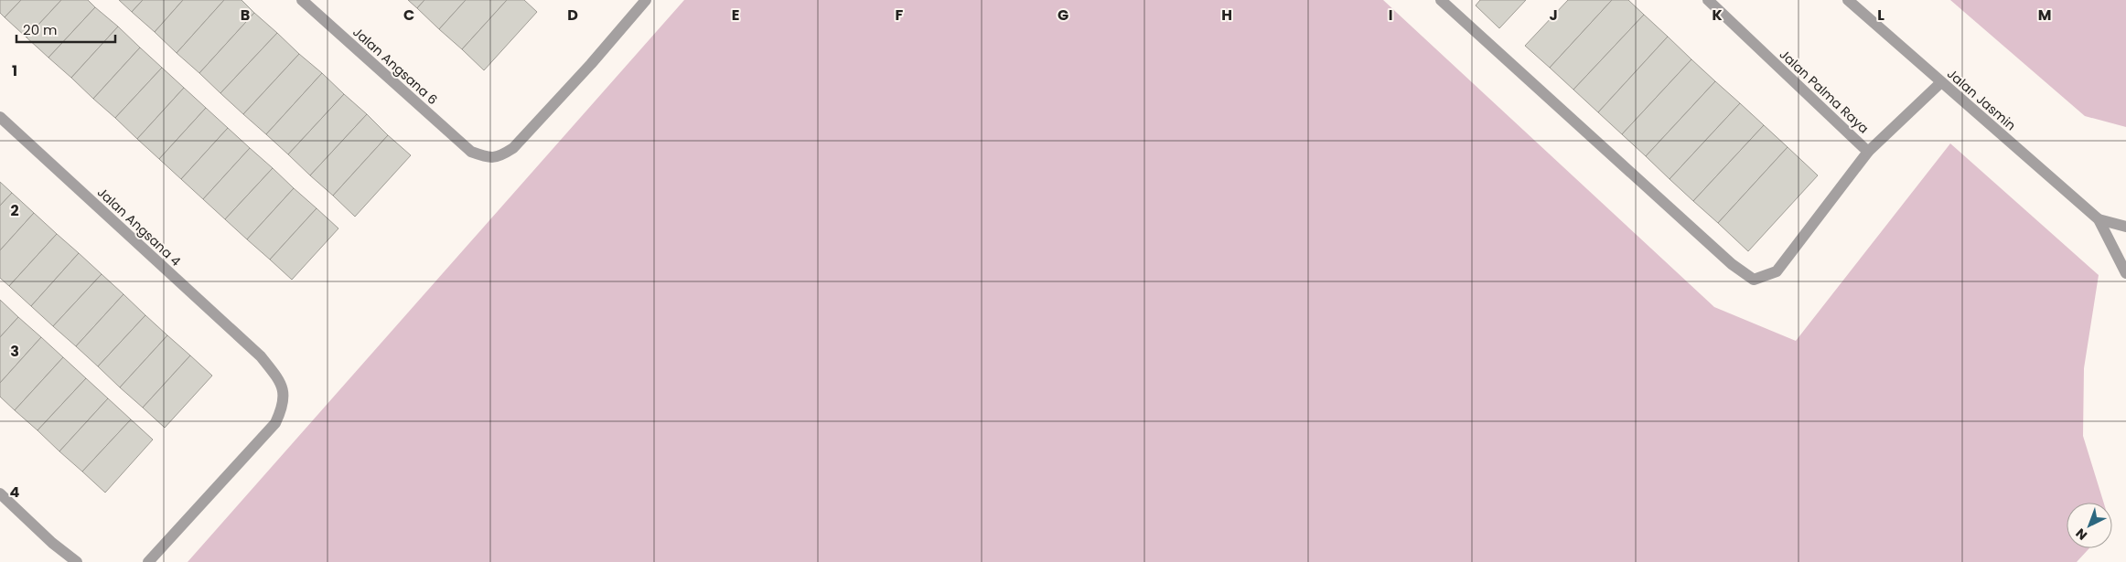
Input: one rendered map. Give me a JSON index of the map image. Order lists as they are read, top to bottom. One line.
{"streets":{"street":["Jalan Angsana 6","Jalan Palma Raya","Jalan Jasmin","Jalan Angsana 4"]},"crossings":[["Jalan Palma Raya","Jalan Jasmin"]],"scale_bar":"20 m","north":"bottom left","grid":{"columns":["B","C","D","E","F","G","H","I","J","K","L","M"],"rows":["1","2","3","4"]}}
